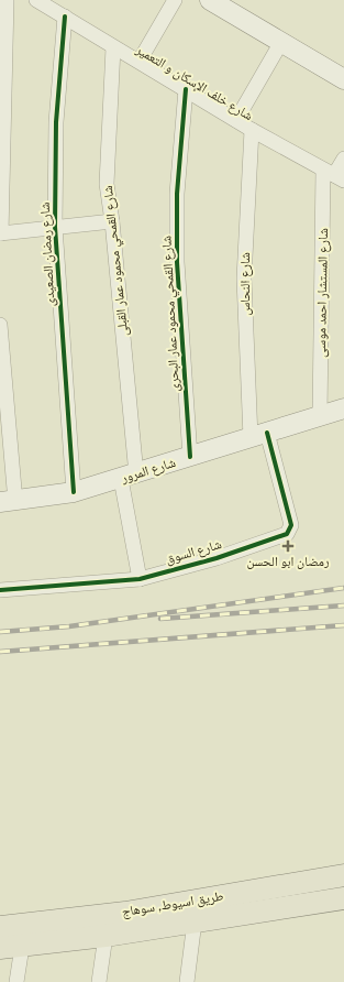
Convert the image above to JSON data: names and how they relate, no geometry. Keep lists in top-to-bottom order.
{
  "streets": {
    "main road": ["طريق اسيوط, سوهاج"],
    "street": [
      "شارع خلف الإسكان و التعمير",
      "شارع رمضان الصعيدى",
      "شارع القمحي محمود عمار القبلى",
      "شارع النحاس",
      "شارع المستشار احمد موسى",
      "شارع القمحي محمود عمار البحرى",
      "شارع المرور",
      "شارع السوق"
    ]
  },
  "crossings": [
    ["شارع خلف الإسكان و التعمير", "شارع رمضان الصعيدى"],
    ["شارع خلف الإسكان و التعمير", "شارع القمحي محمود عمار القبلى"],
    ["شارع خلف الإسكان و التعمير", "شارع النحاس"],
    ["شارع خلف الإسكان و التعمير", "شارع المستشار احمد موسى"],
    ["شارع خلف الإسكان و التعمير", "شارع القمحي محمود عمار البحرى"],
    ["شارع رمضان الصعيدى", "شارع المرور"],
    ["شارع القمحي محمود عمار القبلى", "شارع المرور"],
    ["شارع القمحي محمود عمار القبلى", "شارع السوق"],
    ["شارع النحاس", "شارع المرور"],
    ["شارع النحاس", "شارع السوق"],
    ["شارع المستشار احمد موسى", "شارع المرور"],
    ["شارع القمحي محمود عمار البحرى", "شارع المرور"],
    ["شارع المرور", "شارع السوق"]
  ],
  "places": {
    "health": ["رمضان ابو الحسن"]
  }
}
